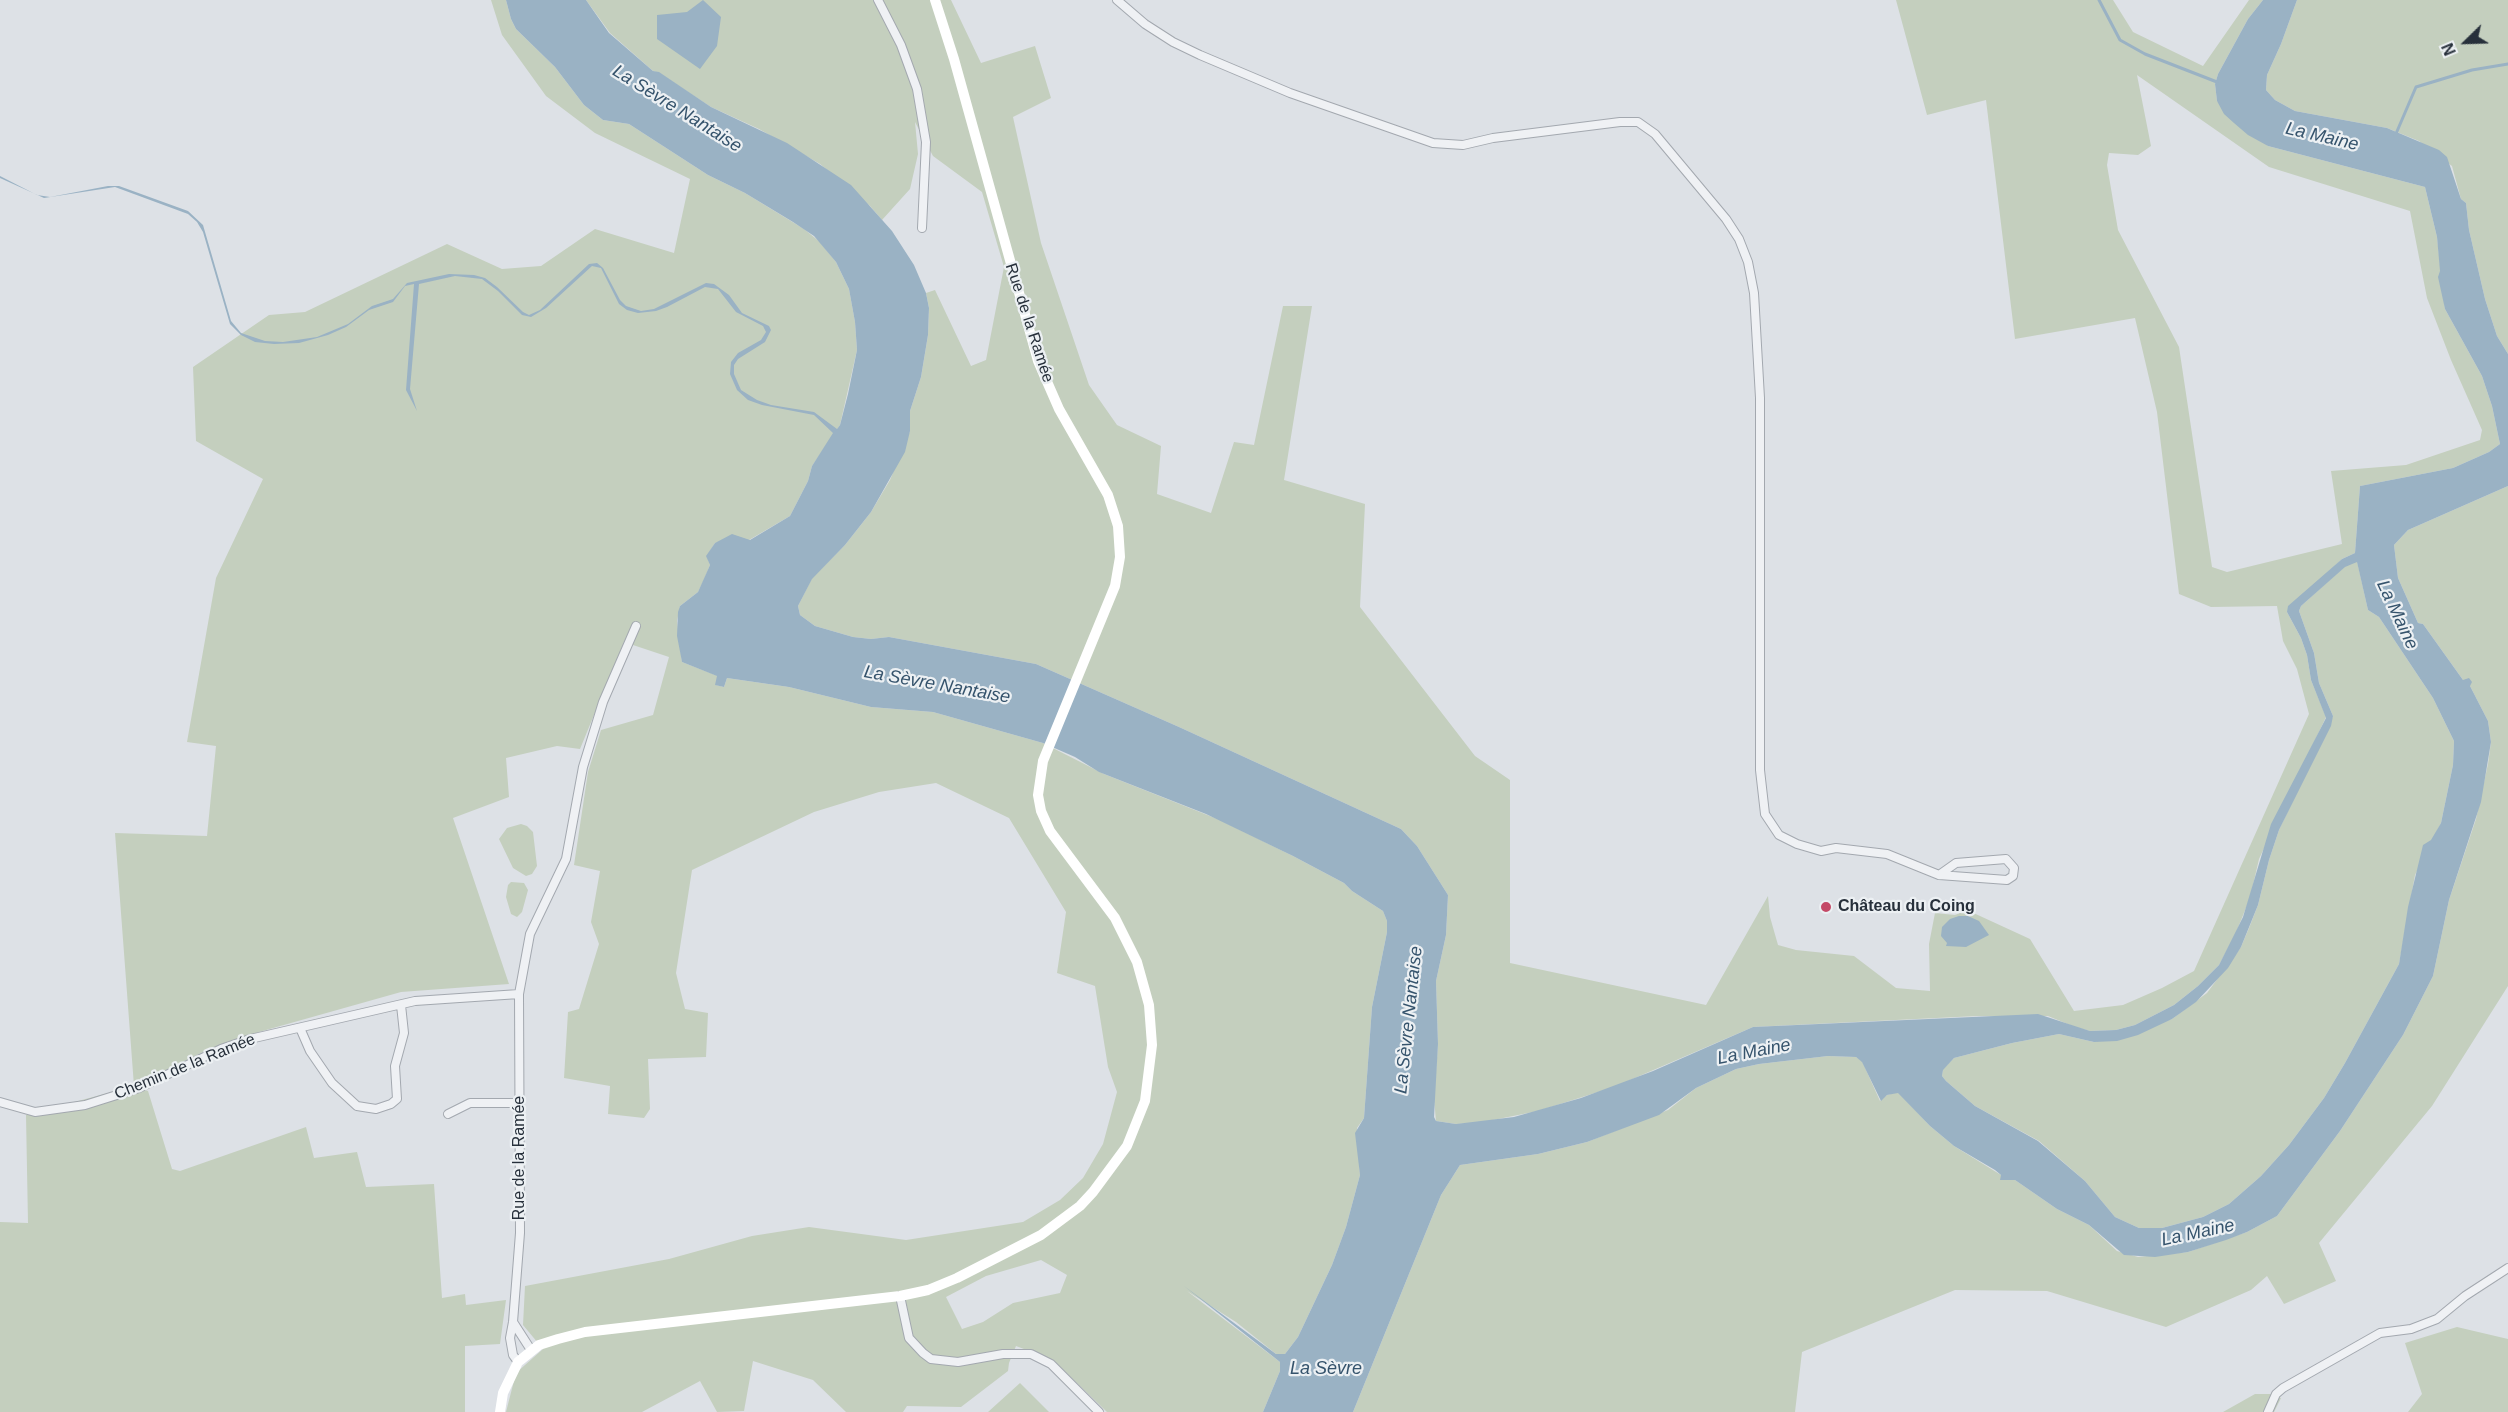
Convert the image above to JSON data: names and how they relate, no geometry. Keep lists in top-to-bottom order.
{
  "streets": {
    "main road": ["Rue de la Ramée"],
    "street": ["Chemin de la Ramée"]
  },
  "crossings": [
    ["Rue de la Ramée", "Chemin de la Ramée"]
  ],
  "water": ["La Sèvre Nantaise", "La Maine", "La Sèvre"],
  "places": ["Château du Coing"],
  "north": "bottom left"
}
